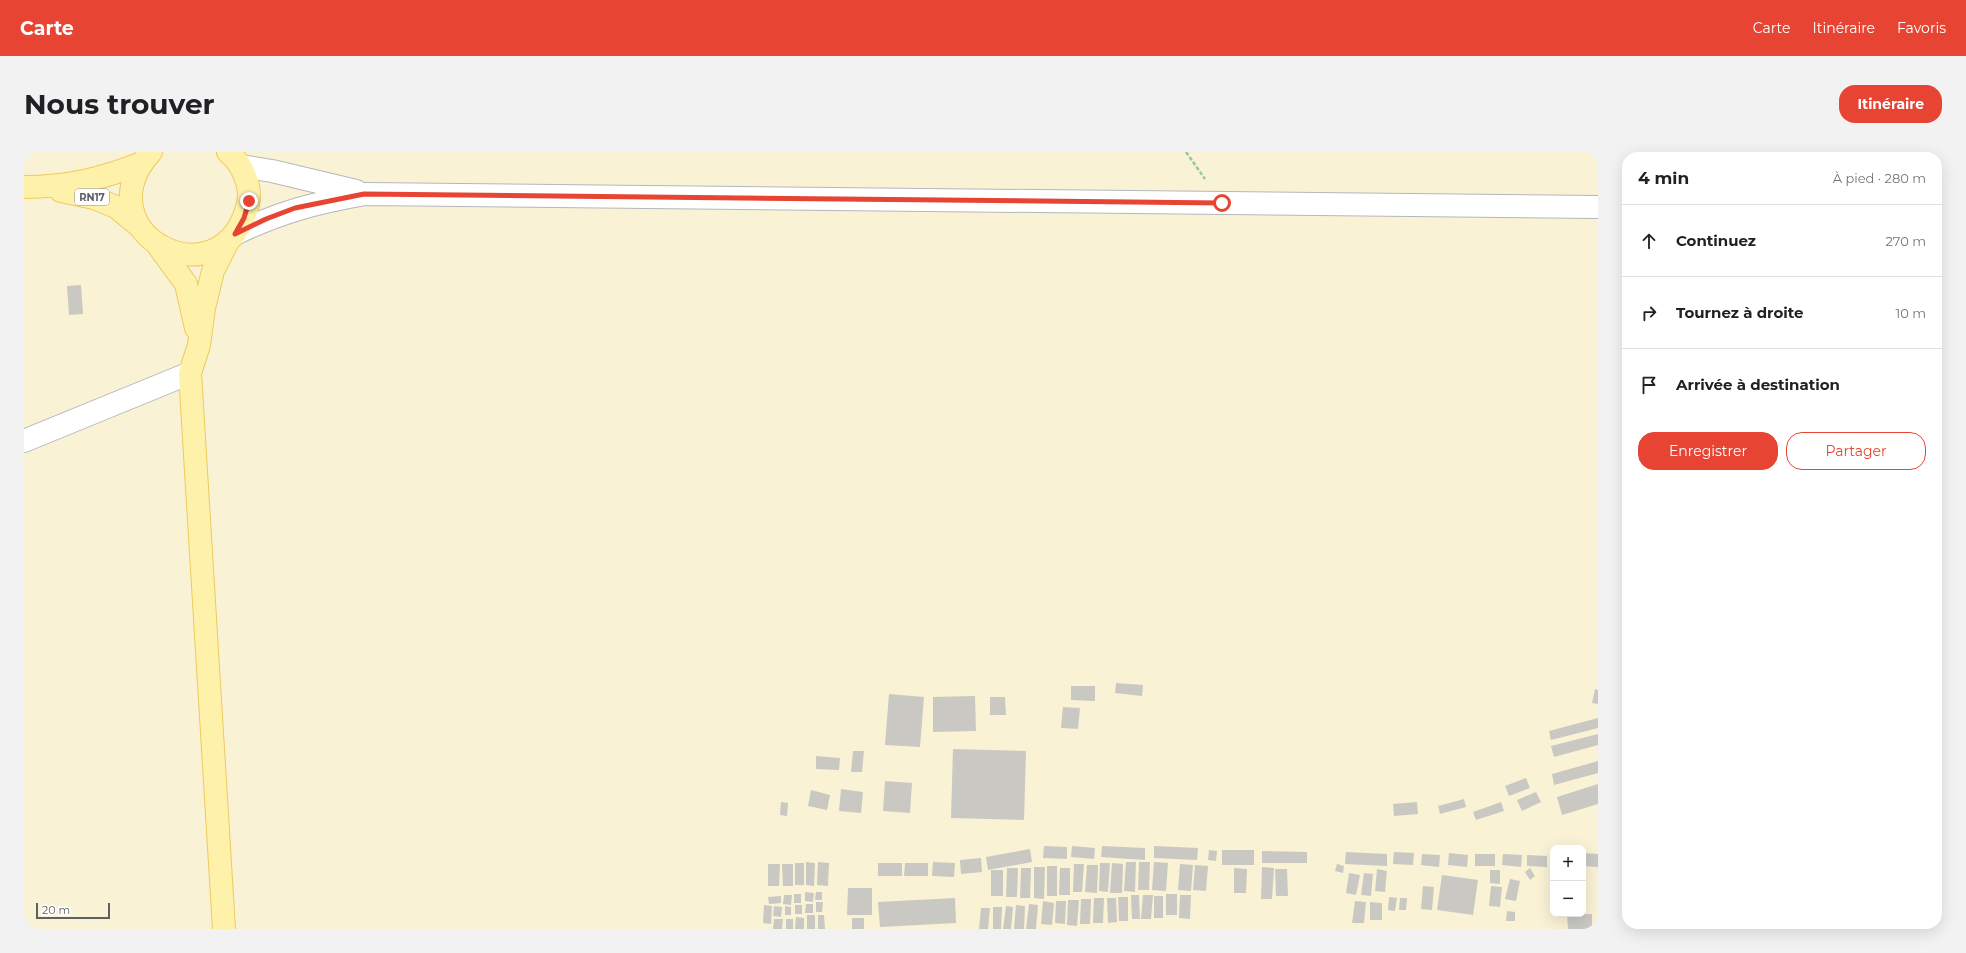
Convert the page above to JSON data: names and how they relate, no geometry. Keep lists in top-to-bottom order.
{
  "streets": {
    "main road": ["RN17"]
  },
  "scale_bar": "20 m",
  "page": {
    "header": "Carte",
    "nav": ["Carte", "Itinéraire", "Favoris"],
    "buttons": [
      "Itinéraire",
      ["Enregistrer", "Partager"]
    ],
    "title": "Nous trouver",
    "heading": ["4 min", "À pied · 280 m"],
    "list": [
      ["Continuez", "270 m"],
      ["Tournez à droite", "10 m"],
      "Arrivée à destination"
    ],
    "map_buttons": ["+", "−"],
    "scale": "20 m"
  }
}
